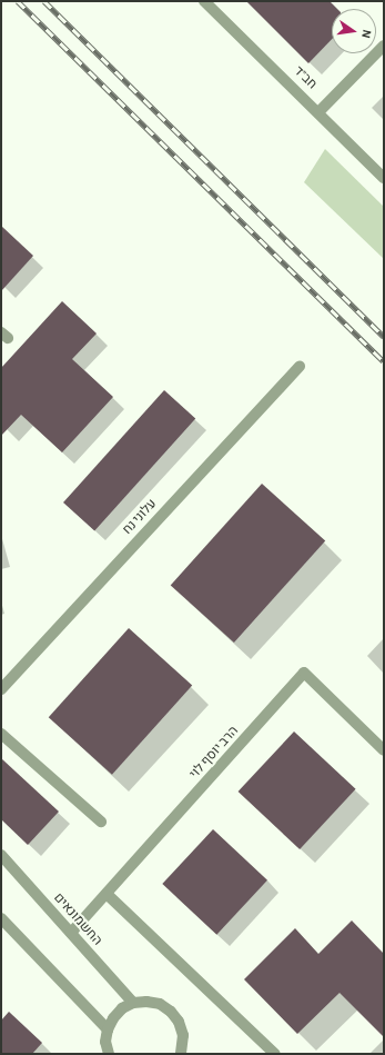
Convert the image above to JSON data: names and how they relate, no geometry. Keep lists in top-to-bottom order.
{
  "streets": {
    "street": [
      "חב\"ד",
      "עלוני נח",
      "הרב יוסף לוי",
      "החשמונאים"
    ]
  },
  "crossings": [
    ["הרב יוסף לוי", "החשמונאים"]
  ],
  "north": "right"
}
